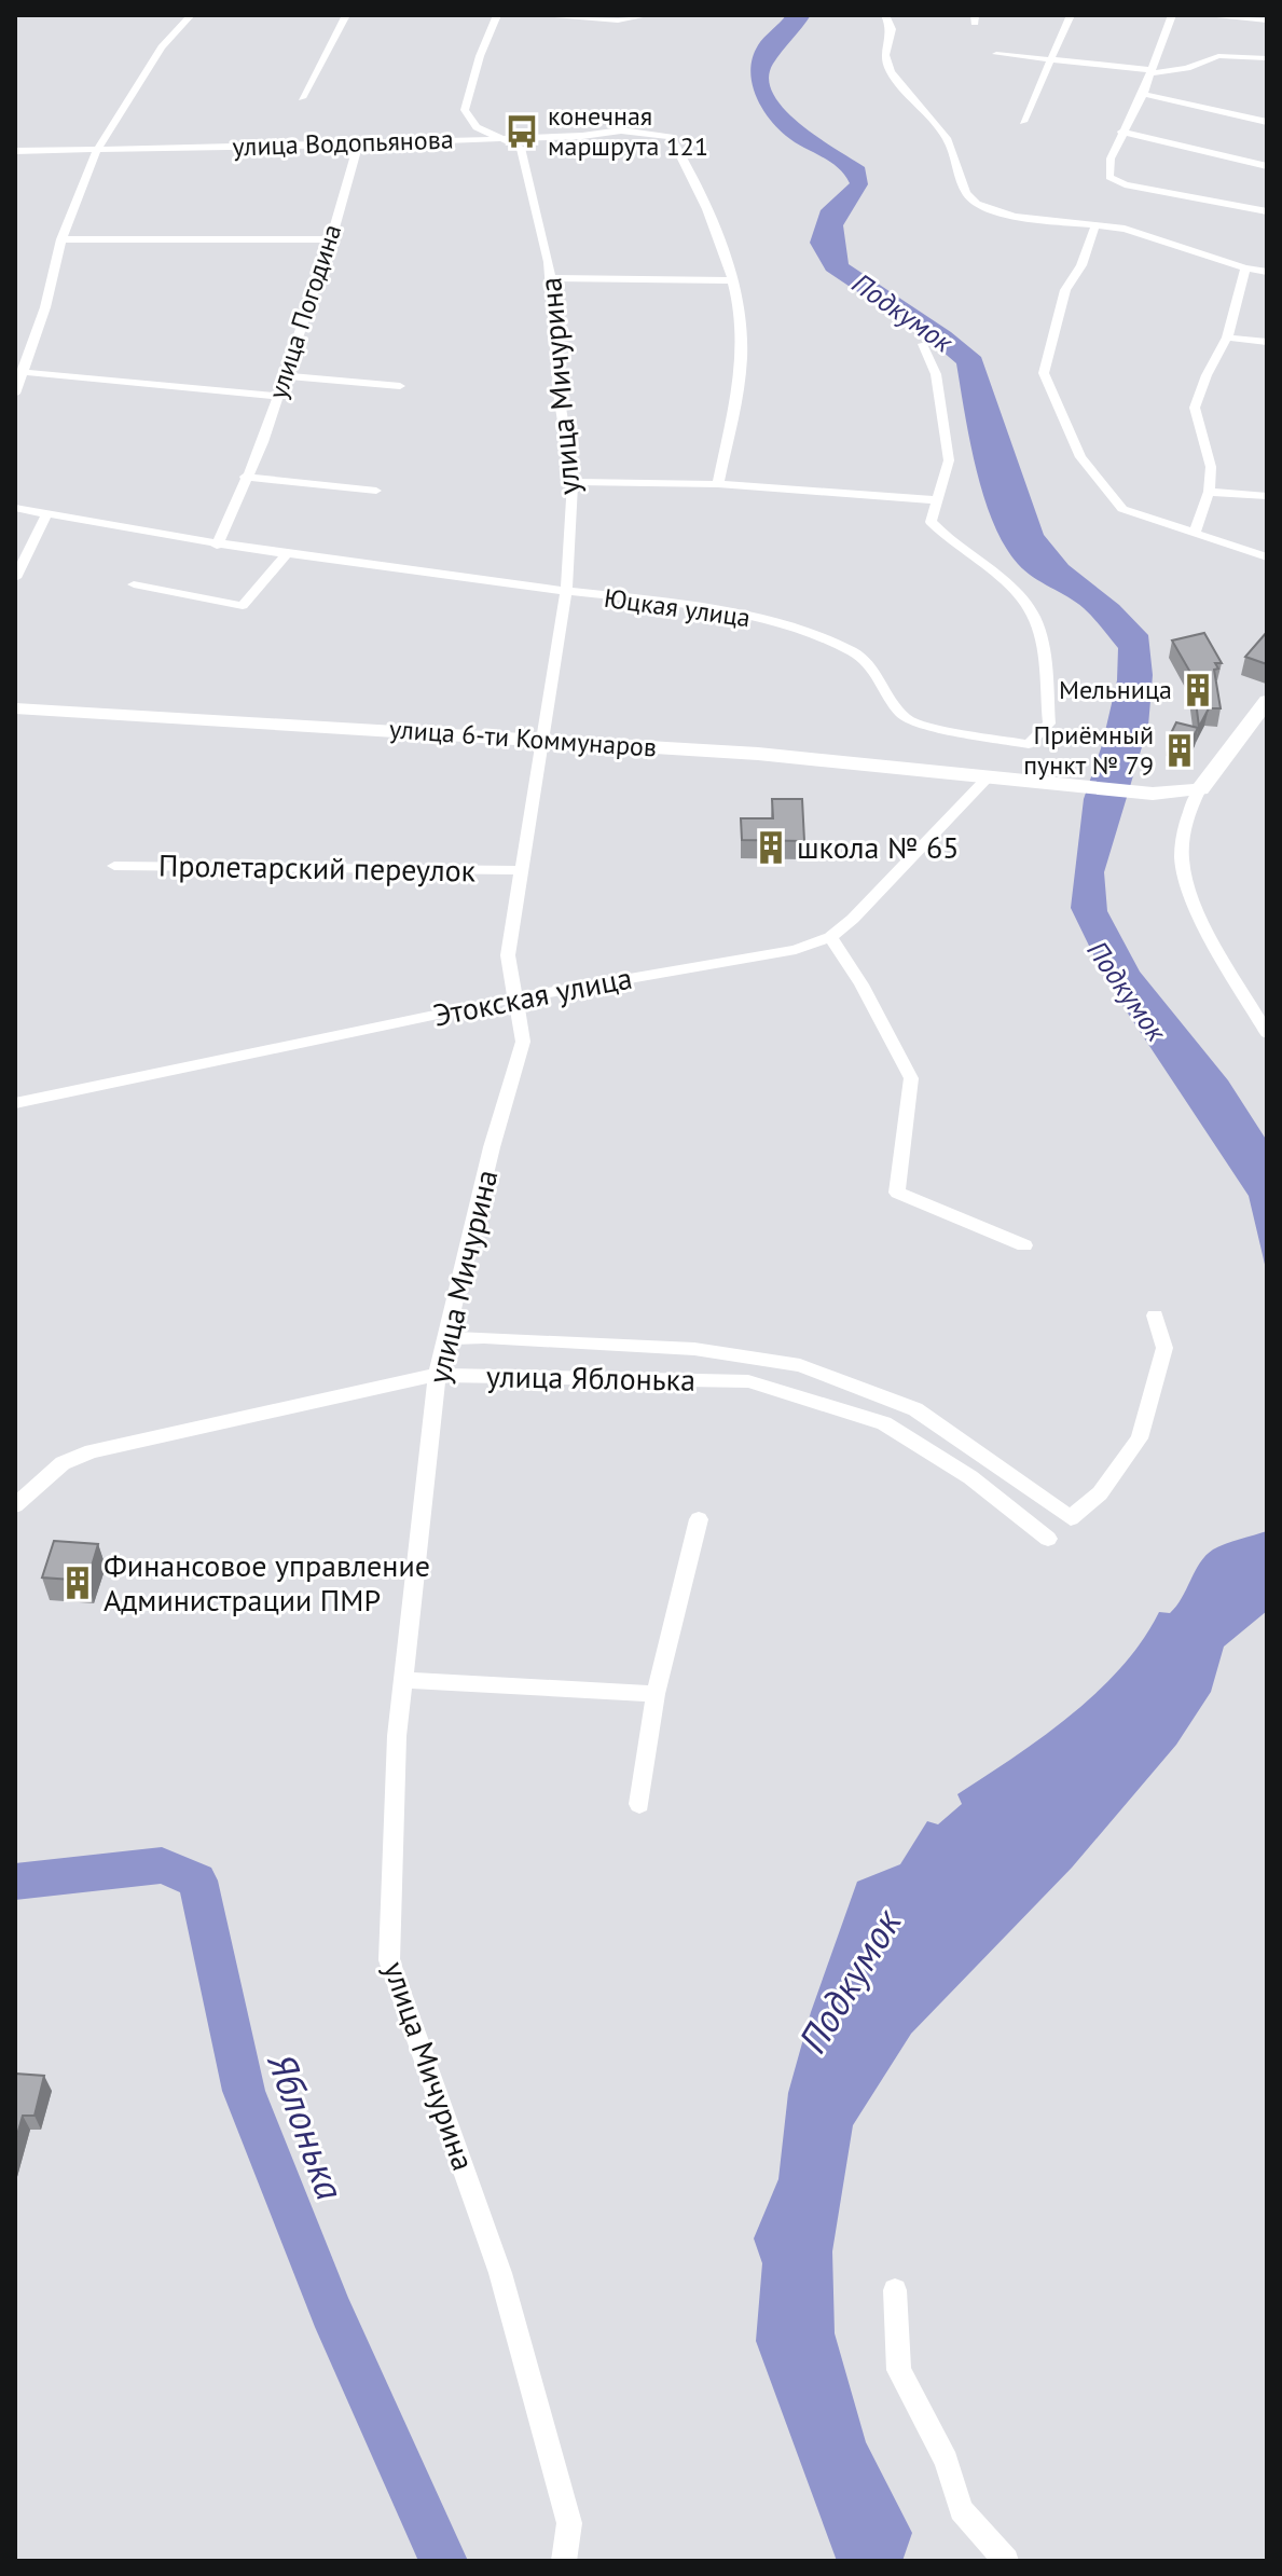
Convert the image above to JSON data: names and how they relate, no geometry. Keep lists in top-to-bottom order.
{
  "streets": {
    "main road": ["улица 6-ти Коммунаров"],
    "street": [
      "улица Водопьянова",
      "улица Погодина",
      "улица Мичурина",
      "Юцкая улица",
      "Пролетарский переулок",
      "Этокская улица",
      "улица Яблонька"
    ]
  },
  "crossings": [
    ["улица Водопьянова", "улица Погодина"],
    ["улица Водопьянова", "улица Мичурина"],
    ["улица Погодина", "Юцкая улица"],
    ["улица Мичурина", "Юцкая улица"],
    ["улица Мичурина", "улица 6-ти Коммунаров"],
    ["улица Мичурина", "Пролетарский переулок"],
    ["улица Мичурина", "Этокская улица"],
    ["улица Мичурина", "улица Яблонька"],
    ["улица 6-ти Коммунаров", "Этокская улица"]
  ],
  "water": ["Подкумок", "Яблонька"],
  "places": {
    "bus stop": ["конечная маршрута 121"],
    "building": [
      "Мельница",
      "Приёмный пункт № 79",
      "школа № 65",
      "Финансовое управление Администрации ПМР"
    ]
  }
}
